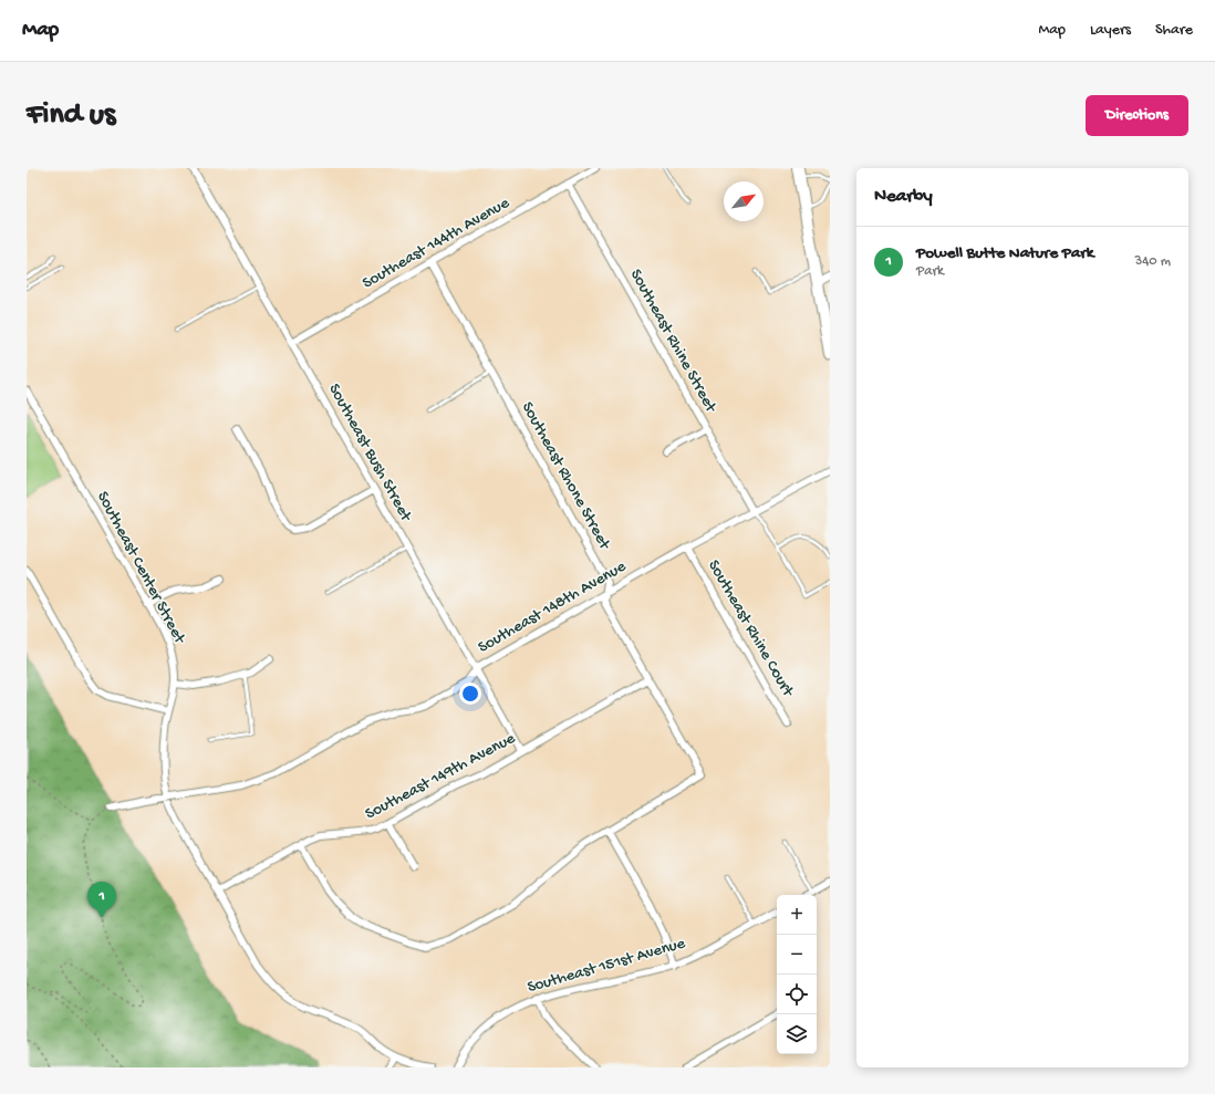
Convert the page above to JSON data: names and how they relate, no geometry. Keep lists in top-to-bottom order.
{
  "streets": {
    "street": [
      "Southeast 144th Avenue",
      "Southeast Rhine Street",
      "Southeast Bush Street",
      "Southeast Rhone Street",
      "Southeast Center Street",
      "Southeast 148th Avenue",
      "Southeast Rhine Court",
      "Southeast 149th Avenue",
      "Southeast 151st Avenue"
    ]
  },
  "crossings": [
    ["Southeast 144th Avenue", "Southeast Rhine Street"],
    ["Southeast 144th Avenue", "Southeast Bush Street"],
    ["Southeast 144th Avenue", "Southeast Rhone Street"],
    ["Southeast Rhine Street", "Southeast 148th Avenue"],
    ["Southeast Bush Street", "Southeast 148th Avenue"],
    ["Southeast Bush Street", "Southeast 149th Avenue"],
    ["Southeast Rhone Street", "Southeast 148th Avenue"],
    ["Southeast Rhone Street", "Southeast 149th Avenue"],
    ["Southeast Center Street", "Southeast 148th Avenue"],
    ["Southeast Center Street", "Southeast 149th Avenue"],
    ["Southeast 148th Avenue", "Southeast Rhine Court"]
  ],
  "north": "top right",
  "page": {
    "header": "Map",
    "nav": ["Map", "Layers", "Share"],
    "buttons": "Directions",
    "title": "Find us",
    "heading": "Nearby",
    "list": [
      {
        "mark": "1",
        "name": "Powell Butte Nature Park",
        "note": "Park",
        "value": "340 m"
      }
    ],
    "pins": "1",
    "map_buttons": ["+", "−"]
  }
}
